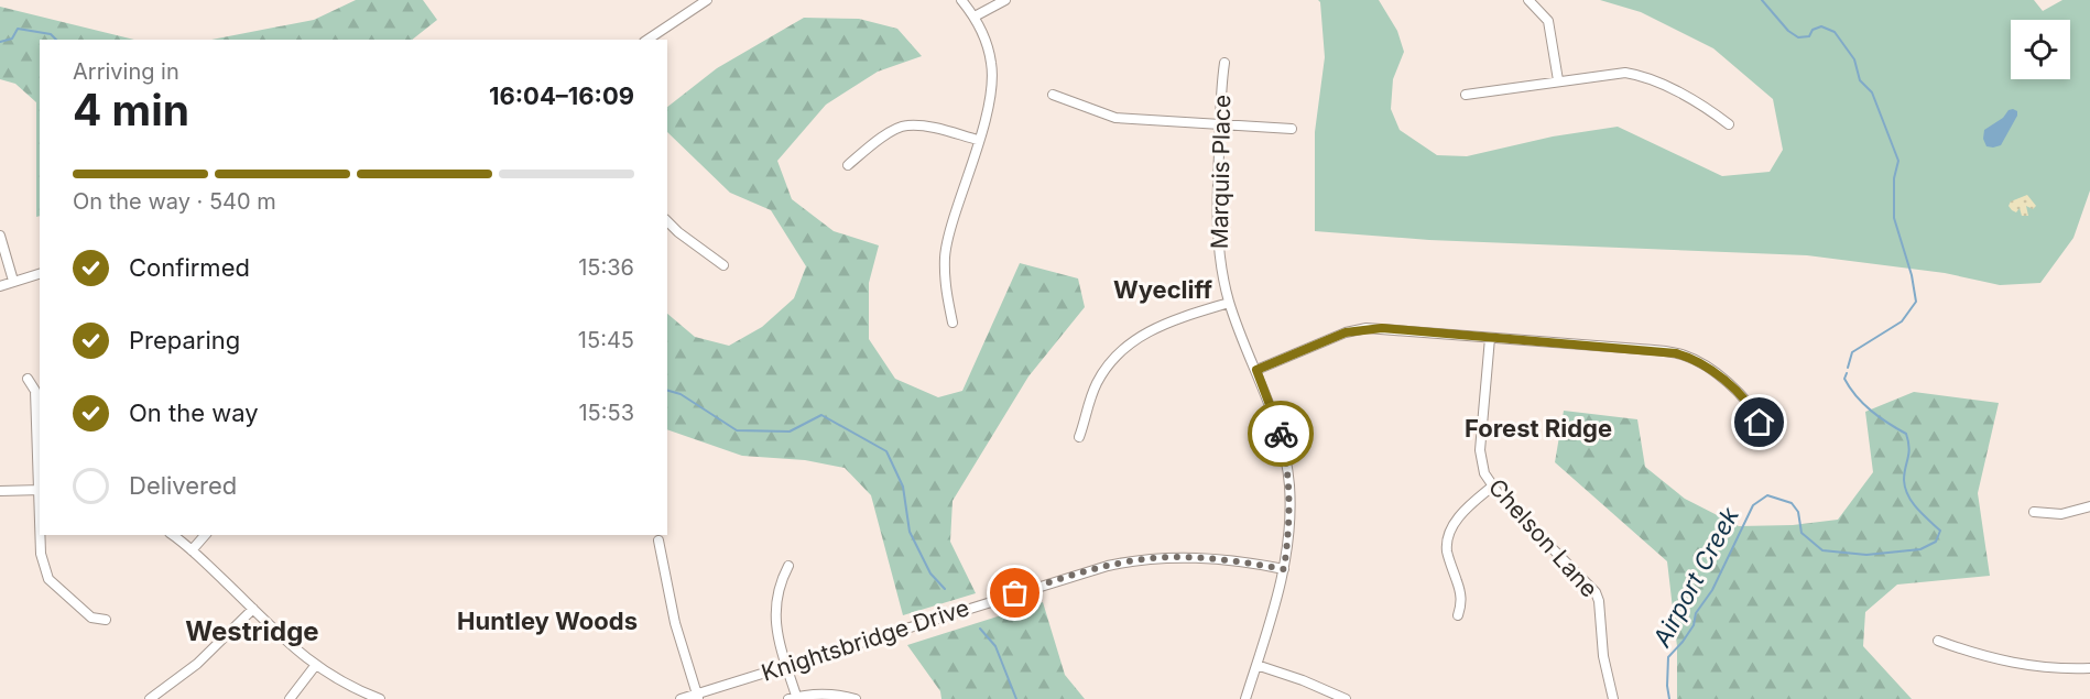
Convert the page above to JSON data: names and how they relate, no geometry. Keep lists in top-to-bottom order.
{
  "streets": {
    "street": ["Marquis Place", "Chelson Lane", "Knightsbridge Drive"]
  },
  "crossings": [
    ["Marquis Place", "Knightsbridge Drive"]
  ],
  "districts": [
    "Wyecliff",
    "Forest Ridge",
    "Huntley Woods",
    "Westridge"
  ],
  "water": ["Airport Creek"],
  "page": {
    "heading": ["4 min", "Arriving in", "16:04–16:09"],
    "bar": "On the way · 540 m",
    "list": [
      ["Confirmed", "15:36"],
      ["Preparing", "15:45"],
      ["On the way", "15:53"],
      "Delivered"
    ]
  }
}
